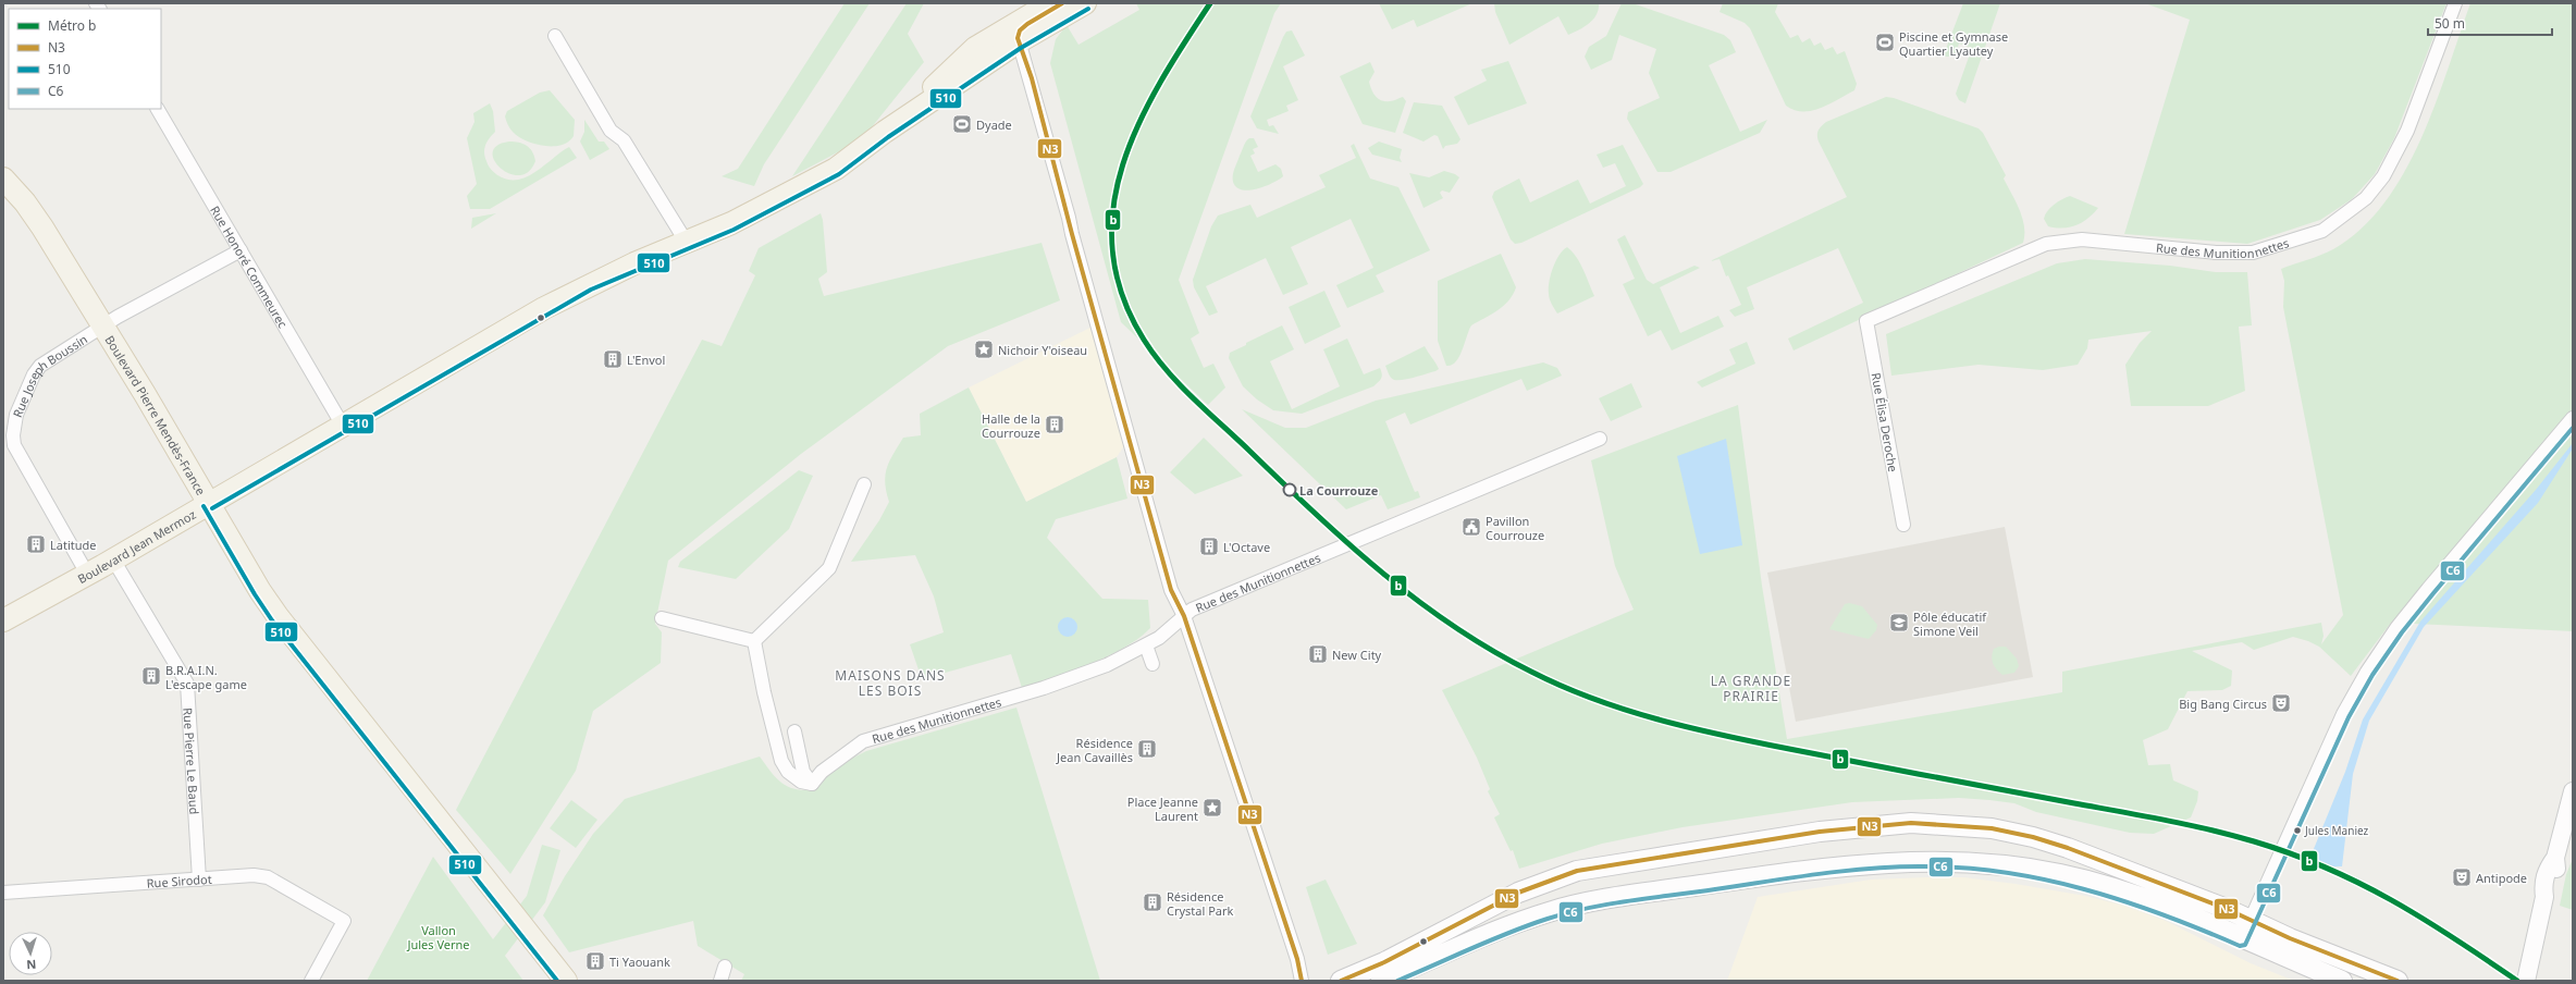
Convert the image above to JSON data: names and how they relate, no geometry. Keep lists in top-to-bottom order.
{
  "streets": {
    "main road": ["Boulevard Pierre Mendès-France", "Boulevard Jean Mermoz"],
    "street": [
      "Rue des Munitionnettes",
      "Rue Honoré Commeurec",
      "Rue Joseph Boussin",
      "Rue Élisa Deroche",
      "Rue Pierre Le Baud",
      "Rue Sirodot"
    ]
  },
  "crossings": [
    ["Rue des Munitionnettes", "Rue Élisa Deroche"],
    ["Rue Honoré Commeurec", "Rue Joseph Boussin"],
    ["Rue Honoré Commeurec", "Boulevard Jean Mermoz"],
    ["Rue Joseph Boussin", "Boulevard Pierre Mendès-France"],
    ["Rue Joseph Boussin", "Boulevard Jean Mermoz"],
    ["Boulevard Pierre Mendès-France", "Boulevard Jean Mermoz"],
    ["Boulevard Jean Mermoz", "Rue Pierre Le Baud"],
    ["Rue Pierre Le Baud", "Rue Sirodot"]
  ],
  "districts": ["MAISONS DANS LES BOIS", "LA GRANDE PRAIRIE"],
  "parks": ["Vallon Jules Verne"],
  "places": {
    "sports": ["Piscine et Gymnase Quartier Lyautey", "Dyade"],
    "place": ["Nichoir Y'oiseau", "Place Jeanne Laurent"],
    "building": [
      "L'Envol",
      "Halle de la Courrouze",
      "Latitude",
      "L'Octave",
      "New City",
      "B.R.A.I.N. L'escape game",
      "Résidence Jean Cavaillès",
      "Résidence Crystal Park",
      "Ti Yaouank"
    ],
    "other": ["La Courrouze", "Jules Maniez"],
    "public building": ["Pavillon Courrouze"],
    "school or university": ["Pôle éducatif Simone Veil"],
    "theatre": ["Big Bang Circus", "Antipode"]
  },
  "lines": [
    "metro line b",
    "transit line N3",
    "transit line 510",
    "transit line C6"
  ],
  "legend": [
    "Métro b",
    "N3",
    "510",
    "C6"
  ],
  "scale_bar": "50 m",
  "north": "bottom"
}
